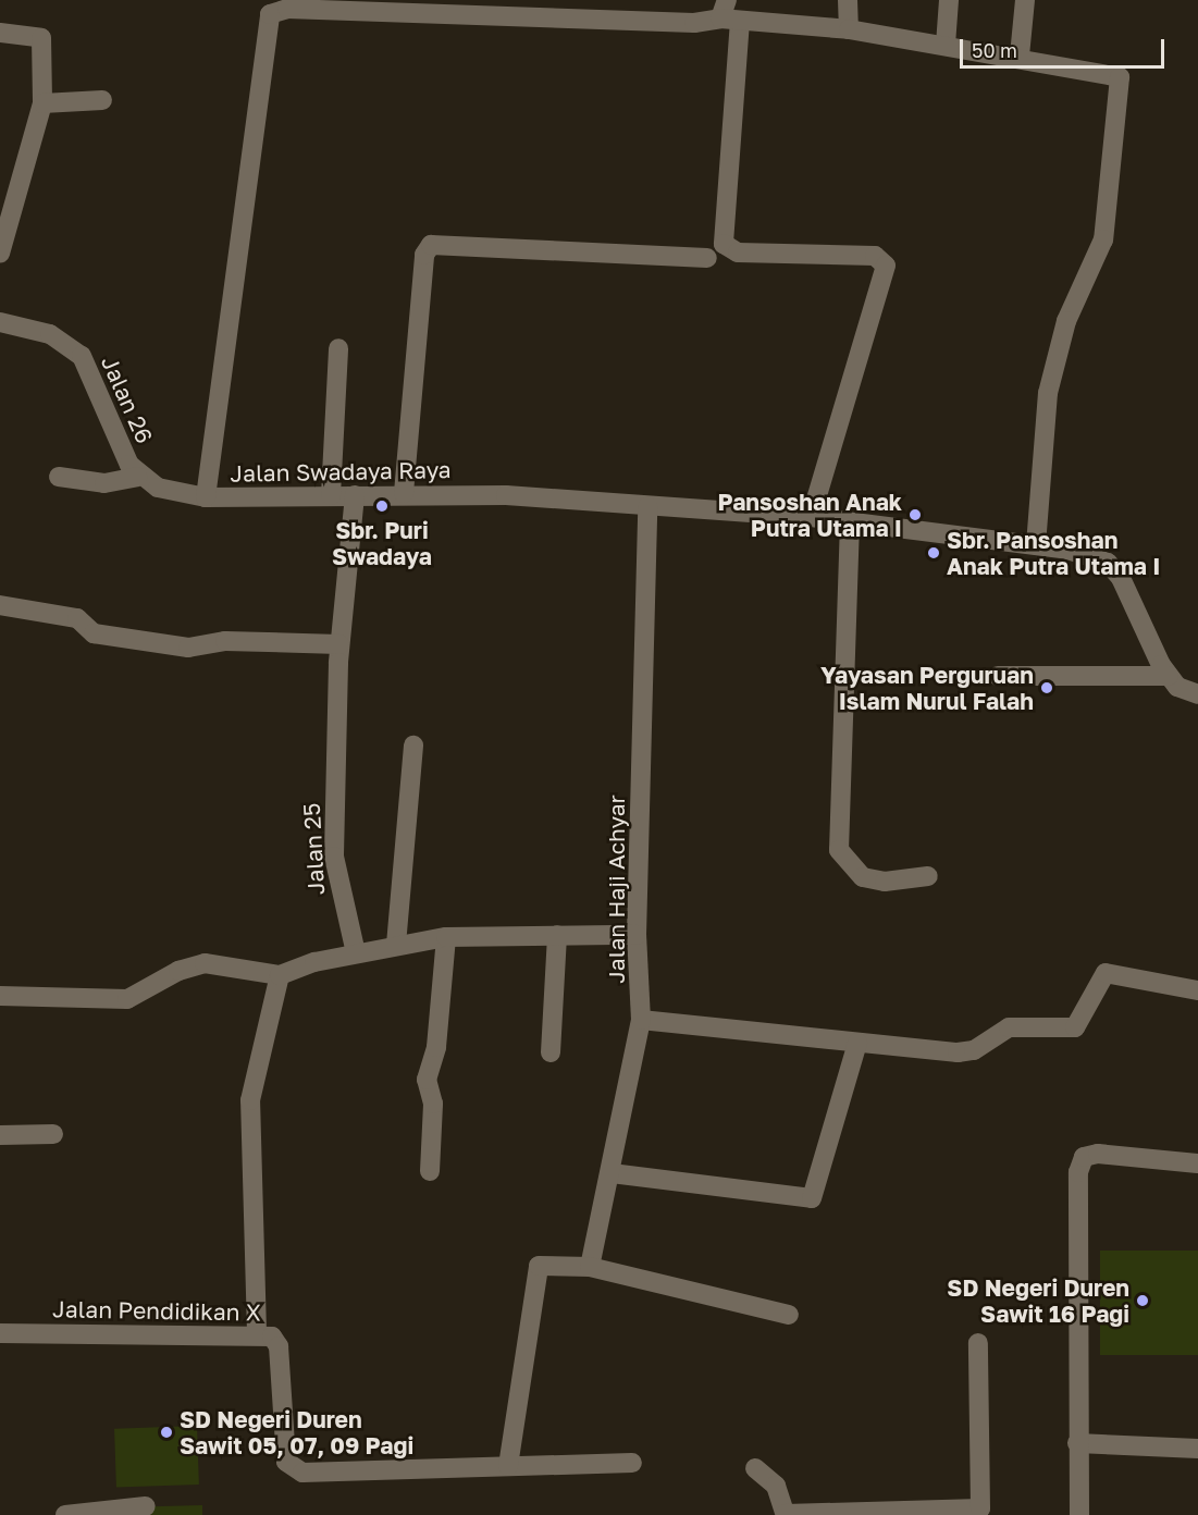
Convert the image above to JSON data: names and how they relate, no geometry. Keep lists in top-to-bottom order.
{
  "streets": {
    "street": [
      "Jalan 26",
      "Jalan Swadaya Raya",
      "Jalan 25",
      "Jalan Haji Achyar",
      "Jalan Pendidikan X"
    ]
  },
  "crossings": [
    ["Jalan 26", "Jalan Swadaya Raya"],
    ["Jalan Swadaya Raya", "Jalan 25"],
    ["Jalan Swadaya Raya", "Jalan Haji Achyar"]
  ],
  "places": [
    "Sbr. Puri Swadaya",
    "Pansoshan Anak Putra Utama I",
    "Sbr. Pansoshan Anak Putra Utama I",
    "Yayasan Perguruan Islam Nurul Falah",
    "SD Negeri Duren Sawit 16 Pagi",
    "SD Negeri Duren Sawit 05, 07, 09 Pagi"
  ],
  "scale_bar": "50 m"
}
